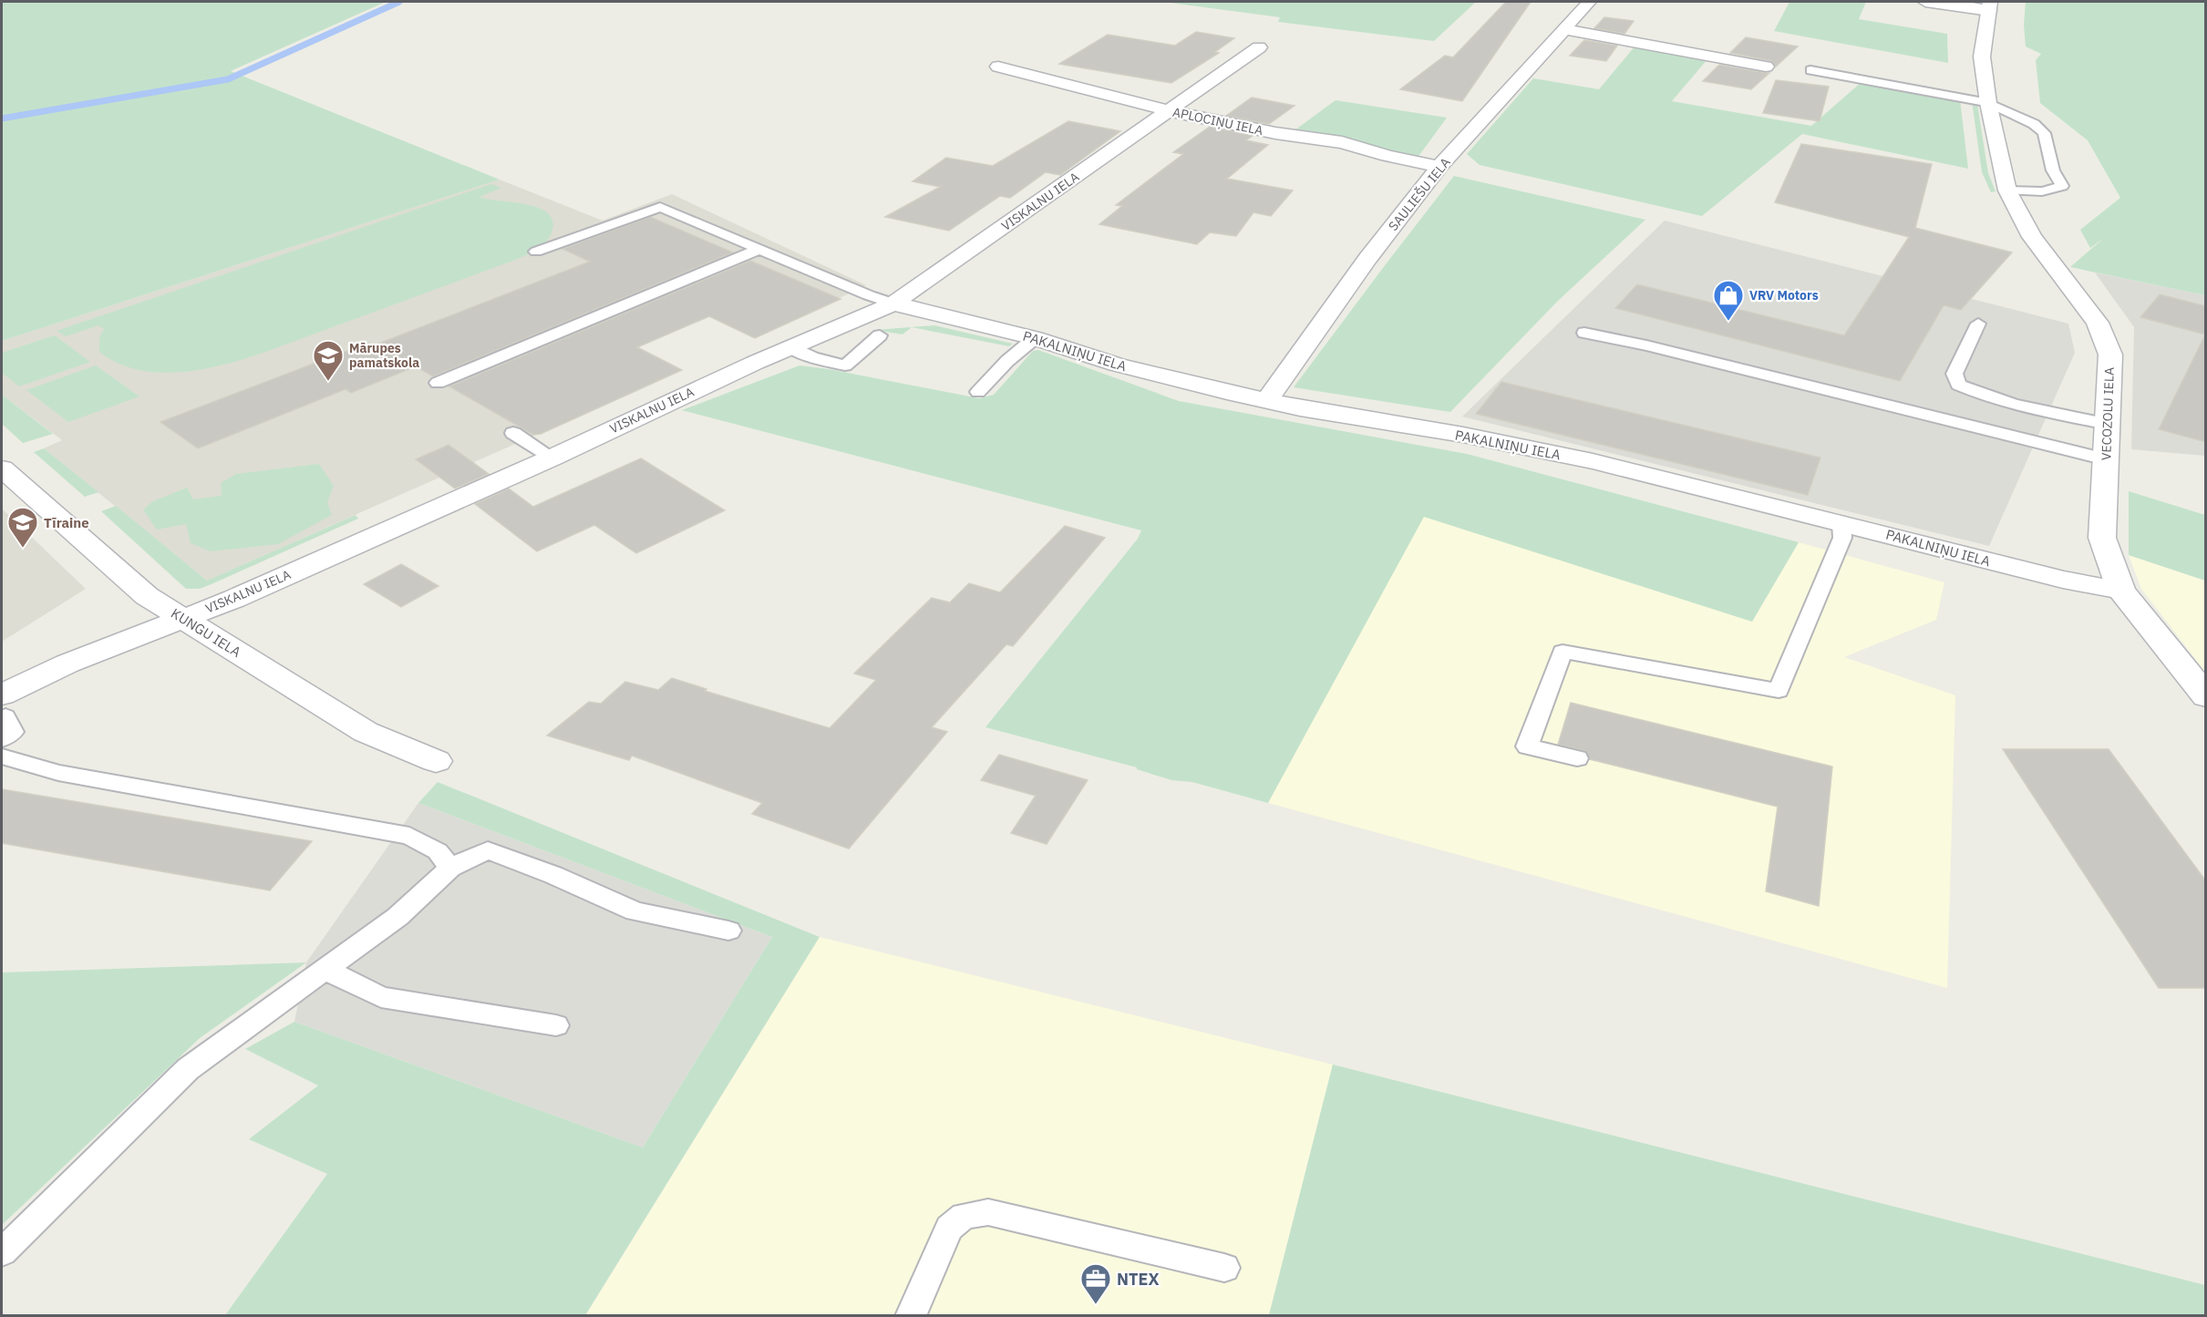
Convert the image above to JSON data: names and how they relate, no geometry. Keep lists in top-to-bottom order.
{
  "streets": {
    "street": [
      "APLOCIŅU IELA",
      "SAULIEŠU IELA",
      "VISKALNU IELA",
      "PAKALNIŅU IELA",
      "VECOZOLU IELA",
      "KUNGU IELA"
    ]
  },
  "crossings": [
    ["APLOCIŅU IELA", "SAULIEŠU IELA"],
    ["APLOCIŅU IELA", "VISKALNU IELA"],
    ["SAULIEŠU IELA", "PAKALNIŅU IELA"],
    ["VISKALNU IELA", "PAKALNIŅU IELA"],
    ["VISKALNU IELA", "KUNGU IELA"],
    ["PAKALNIŅU IELA", "VECOZOLU IELA"]
  ],
  "places": {
    "shop": ["VRV Motors"],
    "school or university": ["Mārupes pamatskola", "Tīraine"],
    "office": ["NTEX"]
  }
}
